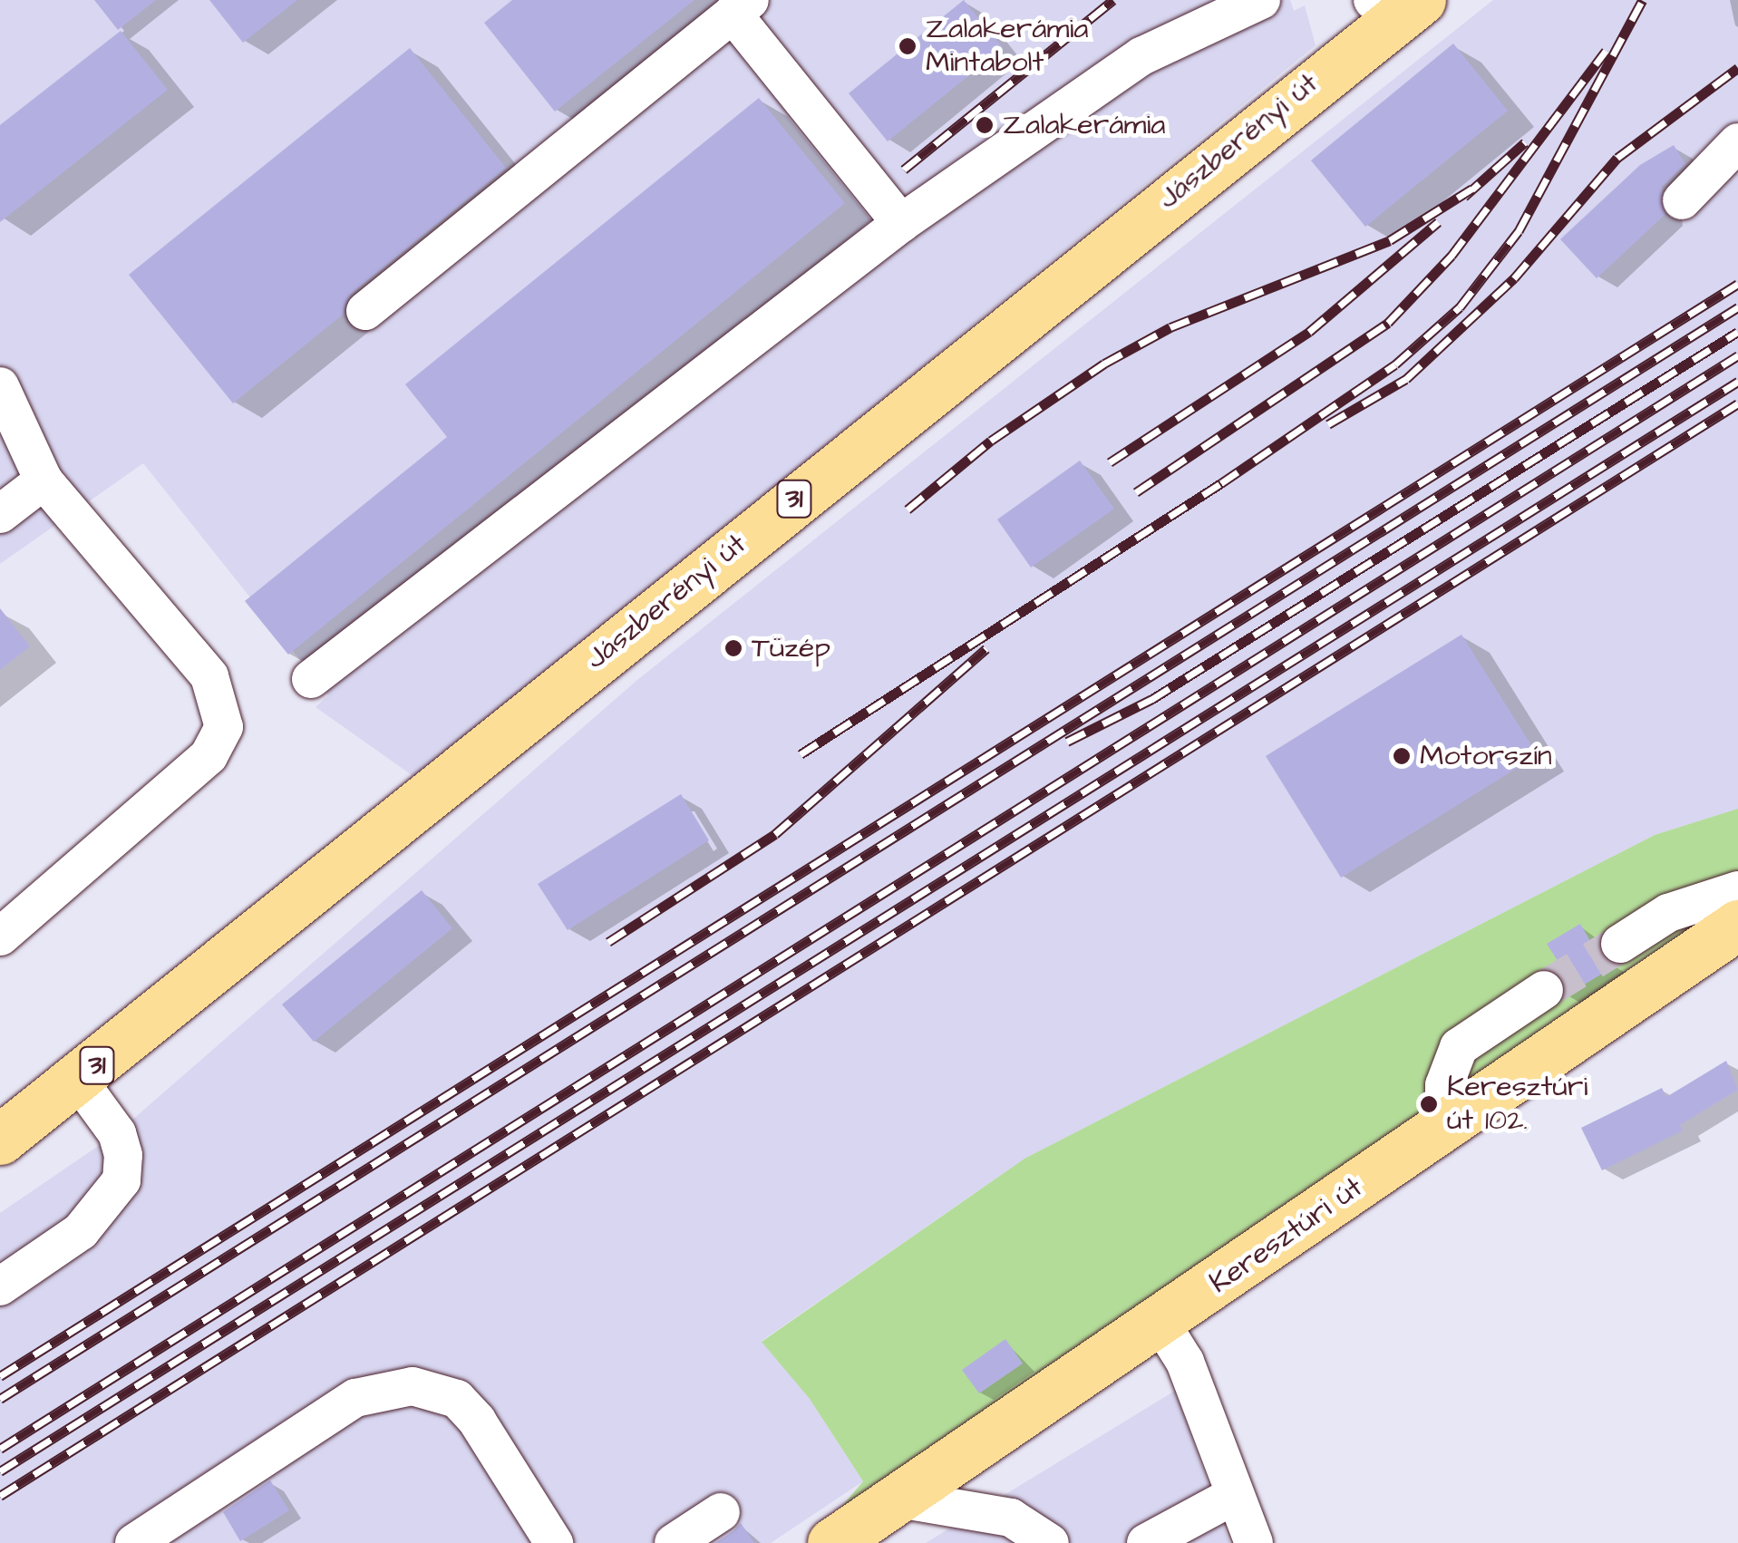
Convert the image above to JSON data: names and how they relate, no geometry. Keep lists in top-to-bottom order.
{
  "streets": {
    "main road": ["Jászberényi út", "31", "Keresztúri út"]
  },
  "places": [
    "Zalakerámia Mintabolt",
    "Zalakerámia",
    "Tüzép",
    "Motorszín",
    "Keresztúri út 102."
  ]
}
